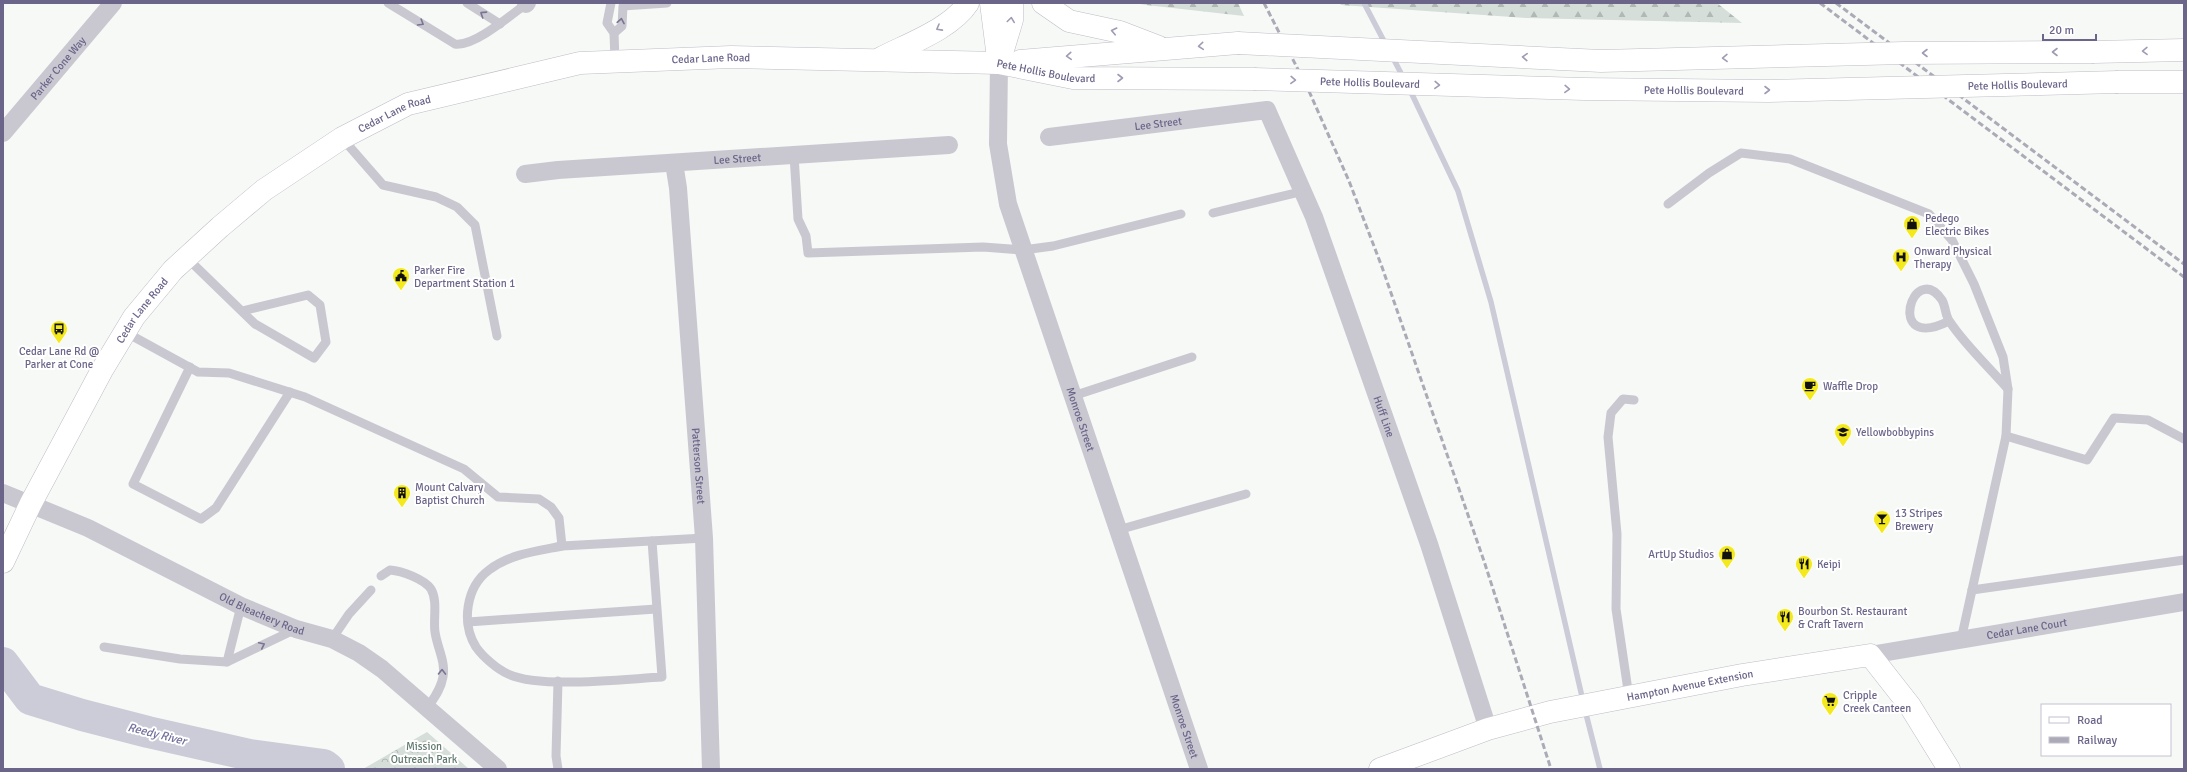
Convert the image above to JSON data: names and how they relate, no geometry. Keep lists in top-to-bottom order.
{
  "streets": {
    "main road": ["Cedar Lane Road", "Pete Hollis Boulevard", "Hampton Avenue Extension"],
    "street": [
      "Parker Cone Way",
      "Lee Street",
      "Huff Line",
      "Monroe Street",
      "Patterson Street",
      "Old Bleachery Road",
      "Cedar Lane Court"
    ]
  },
  "crossings": [
    ["Cedar Lane Road", "Pete Hollis Boulevard"],
    ["Cedar Lane Road", "Monroe Street"],
    ["Cedar Lane Road", "Old Bleachery Road"],
    ["Pete Hollis Boulevard", "Monroe Street"],
    ["Lee Street", "Huff Line"],
    ["Lee Street", "Patterson Street"],
    ["Huff Line", "Hampton Avenue Extension"],
    ["Cedar Lane Court", "Hampton Avenue Extension"]
  ],
  "water": ["Reedy River"],
  "parks": ["Mission Outreach Park"],
  "places": {
    "shop": ["Pedego Electric Bikes", "ArtUp Studios"],
    "hospital": ["Onward Physical Therapy"],
    "public building": ["Parker Fire Department Station 1"],
    "bus stop": ["Cedar Lane Rd @ Parker at Cone"],
    "cafe": ["Waffle Drop"],
    "school or university": ["Yellowbobbypins"],
    "building": ["Mount Calvary Baptist Church"],
    "bar": ["13 Stripes Brewery"],
    "restaurant": ["Keipi", "Bourbon St. Restaurant & Craft Tavern"],
    "supermarket": ["Cripple Creek Canteen"]
  },
  "legend": ["Road", "Railway"],
  "scale_bar": "20 m"
}
